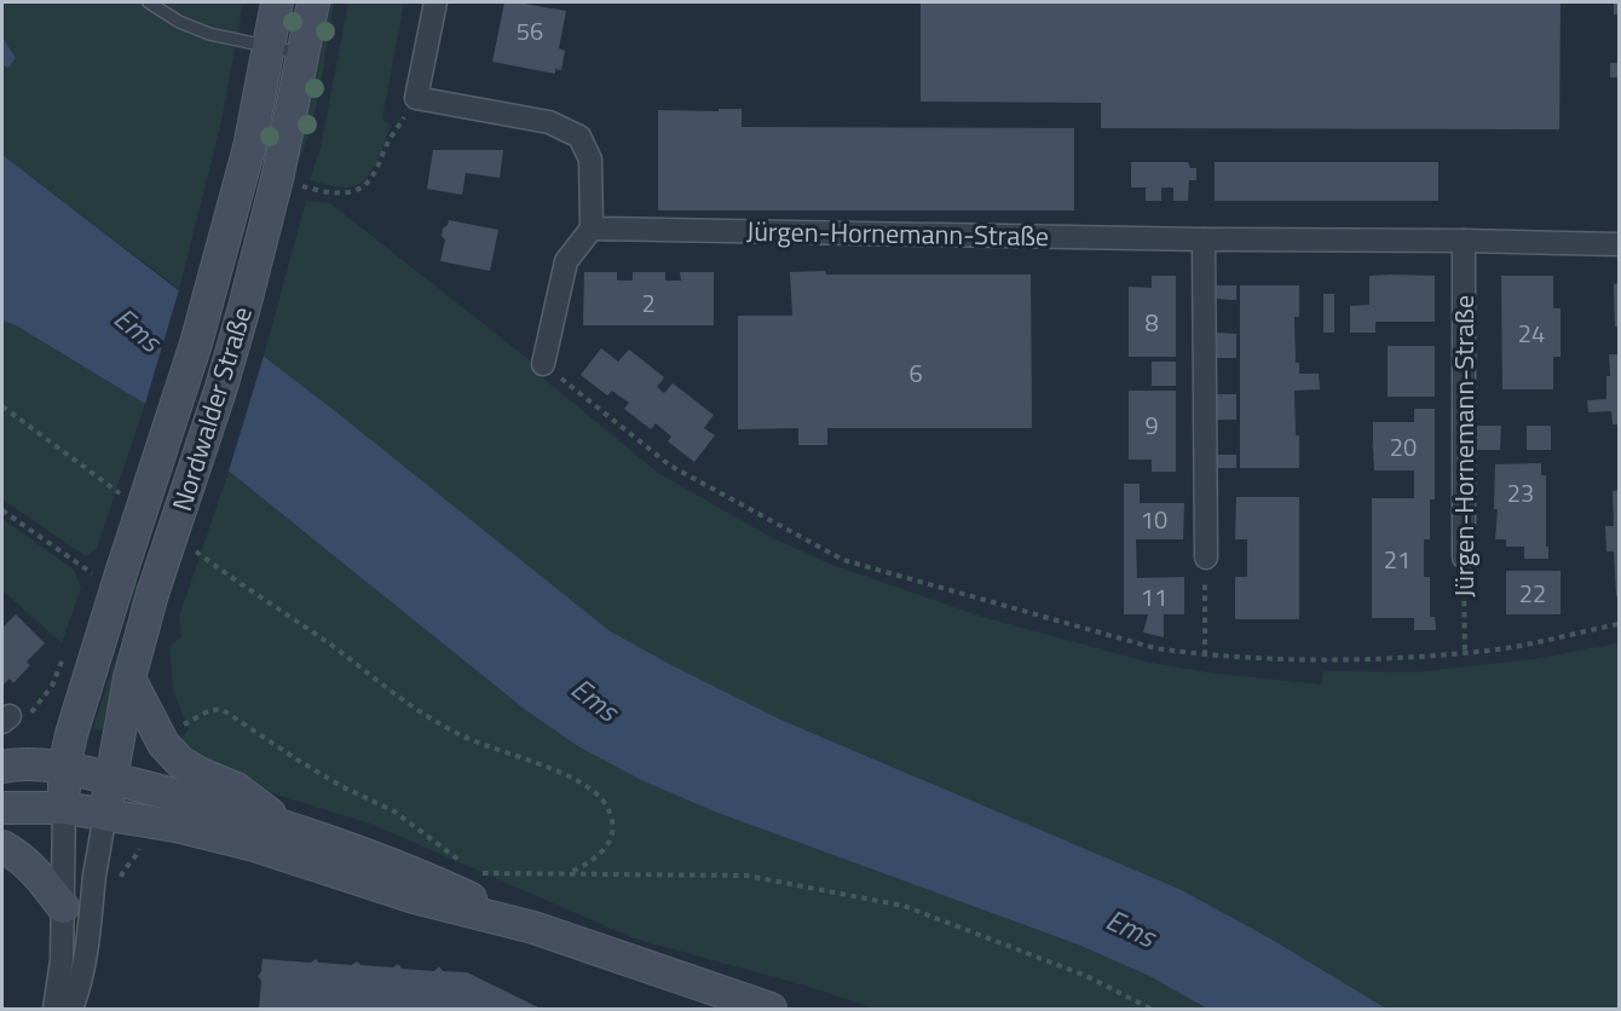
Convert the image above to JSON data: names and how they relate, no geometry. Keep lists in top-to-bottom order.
{
  "streets": {
    "main road": ["Nordwalder Straße"],
    "street": ["Jürgen-Hornemann-Straße"]
  },
  "water": ["Ems"],
  "house_numbers": [
    "56",
    "2",
    "8",
    "24",
    "6",
    "9",
    "20",
    "23",
    "10",
    "21",
    "22",
    "11"
  ]
}
